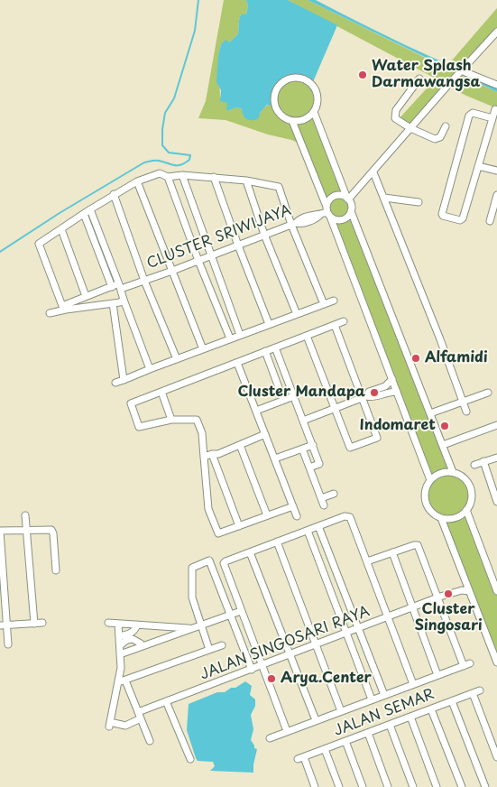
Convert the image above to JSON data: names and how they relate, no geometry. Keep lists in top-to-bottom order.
{
  "streets": {
    "street": ["CLUSTER SRIWIJAYA", "JALAN SINGOSARI RAYA", "JALAN SEMAR"]
  },
  "places": [
    "Water Splash Darmawangsa",
    "Alfamidi",
    "Cluster Mandapa",
    "Indomaret",
    "Cluster Singosari",
    "Arya.Center"
  ]
}
